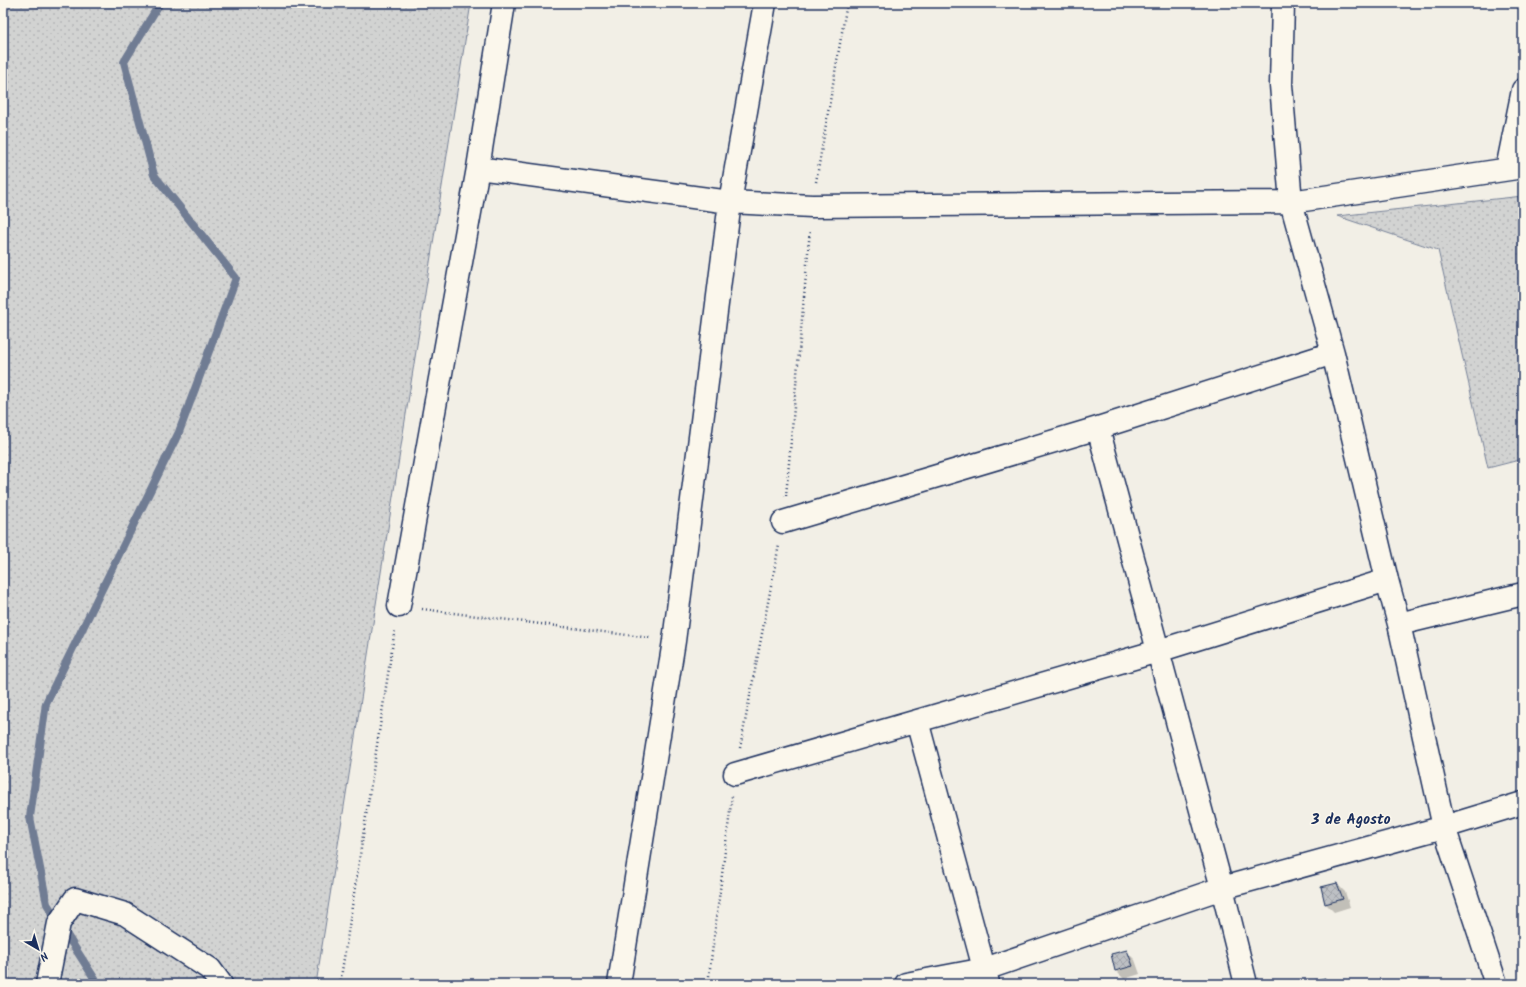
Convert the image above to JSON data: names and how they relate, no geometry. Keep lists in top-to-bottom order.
{
  "districts": ["3 de Agosto"],
  "north": "bottom right"
}
